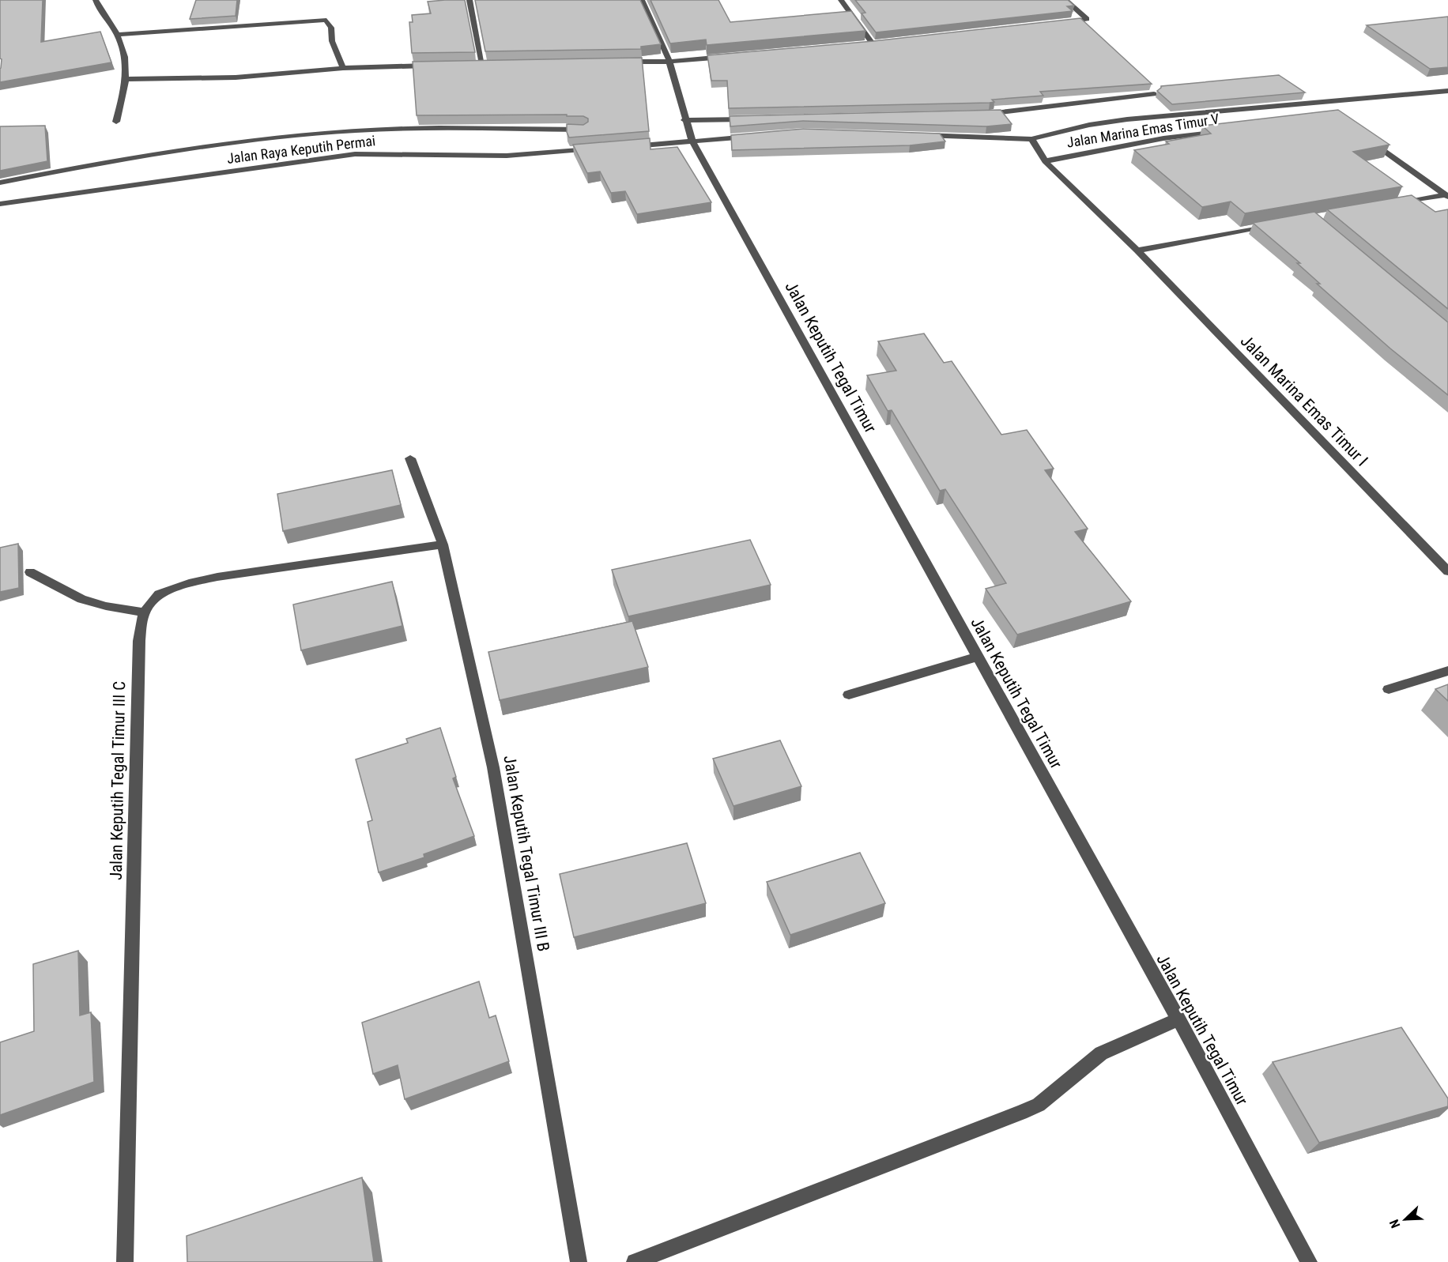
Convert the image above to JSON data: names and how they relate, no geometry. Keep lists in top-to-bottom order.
{
  "streets": {
    "street": [
      "Jalan Marina Emas Timur V",
      "Jalan Raya Keputih Permai",
      "Jalan Keputih Tegal Timur",
      "Jalan Marina Emas Timur I",
      "Jalan Keputih Tegal Timur III C",
      "Jalan Keputih Tegal Timur III B"
    ]
  },
  "crossings": [
    ["Jalan Marina Emas Timur V", "Jalan Marina Emas Timur I"]
  ],
  "north": "bottom left"
}
